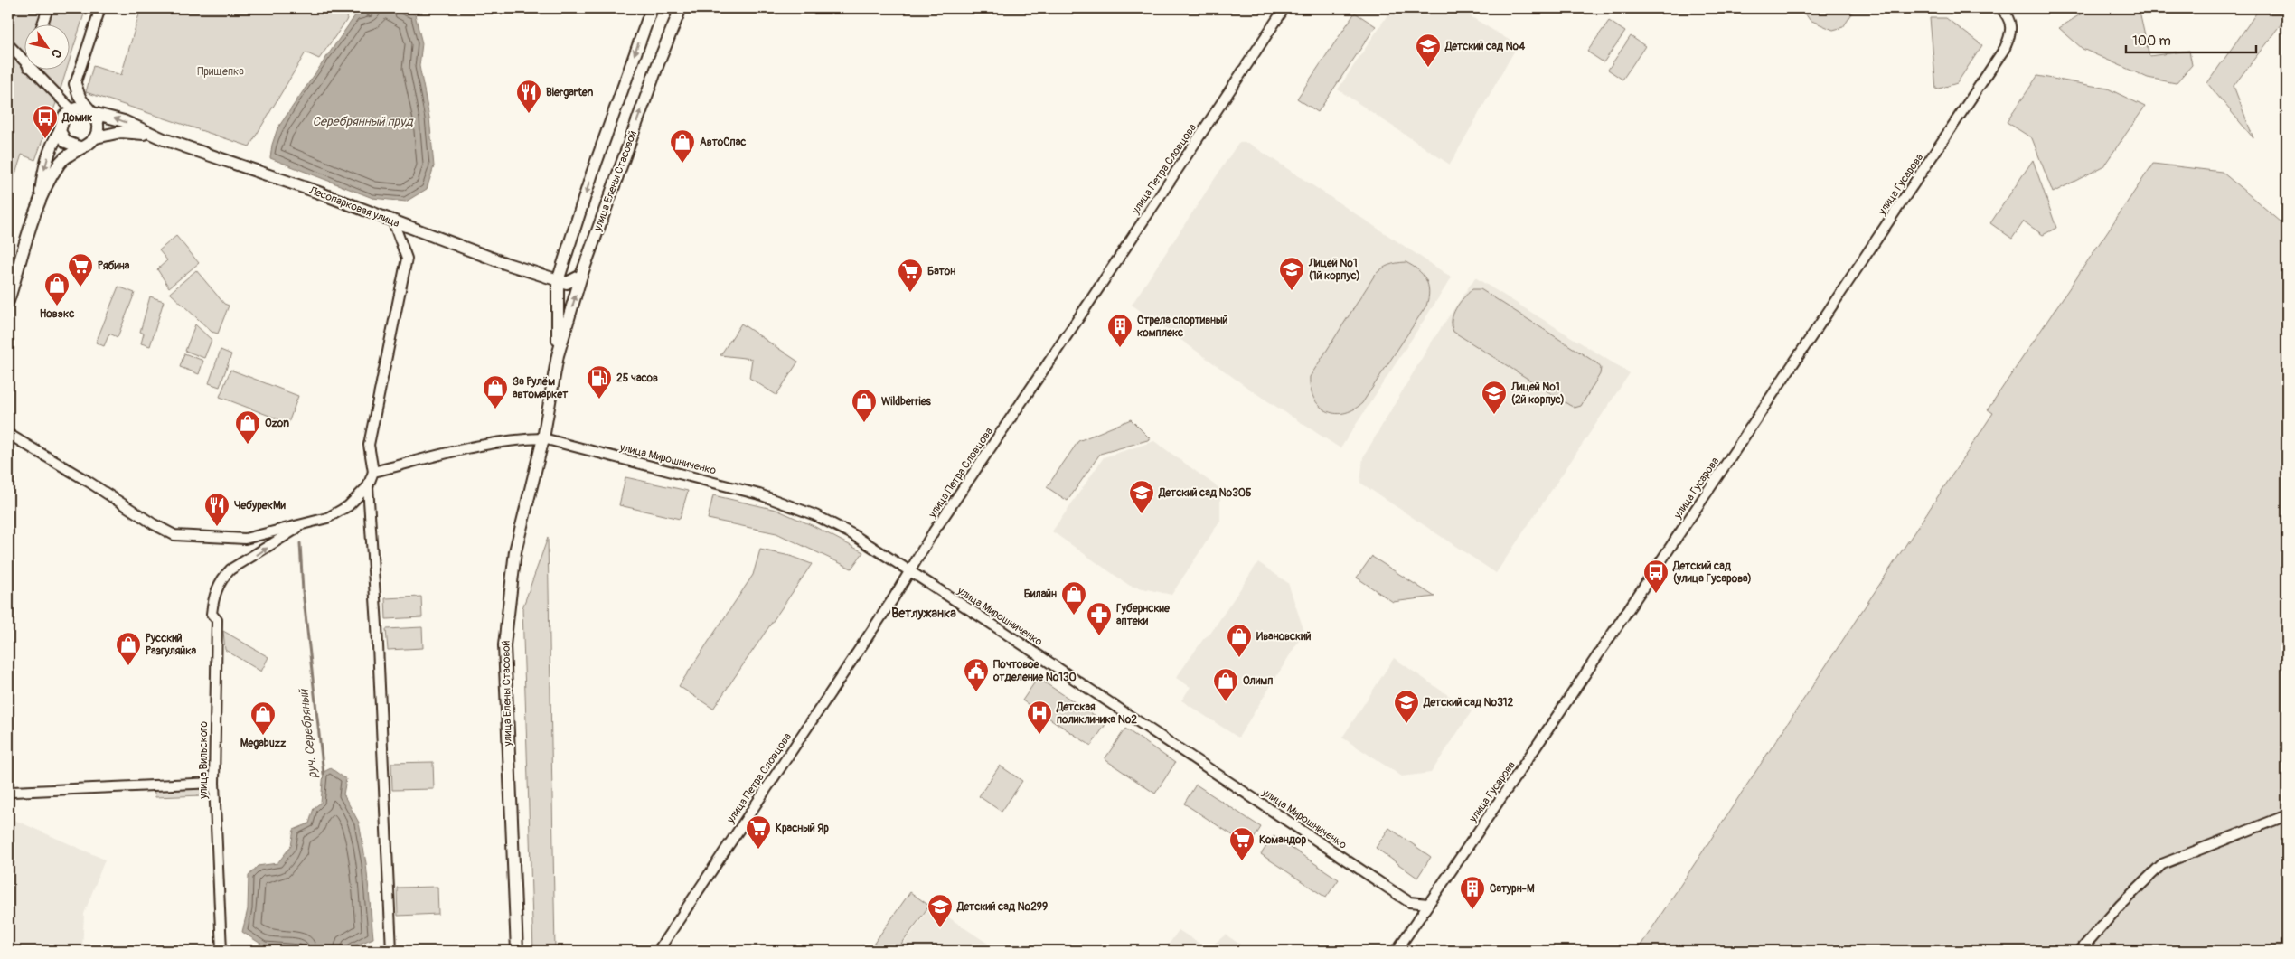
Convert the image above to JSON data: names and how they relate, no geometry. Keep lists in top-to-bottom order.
{
  "streets": {
    "main road": ["улица Елены Стасовой", "Лесопарковая улица"],
    "street": [
      "улица Петра Словцова",
      "улица Гусарова",
      "улица Мирошниченко",
      "улица Вильского"
    ]
  },
  "crossings": [
    ["улица Петра Словцова", "улица Мирошниченко"],
    ["улица Елены Стасовой", "Лесопарковая улица"],
    ["улица Елены Стасовой", "улица Мирошниченко"],
    ["улица Гусарова", "улица Мирошниченко"]
  ],
  "one_way": ["улица Вильского"],
  "districts": ["Ветлужанка"],
  "water": ["Серебрянный пруд", "руч. Серебряный"],
  "parks": ["Прищепка"],
  "places": {
    "school or university": [
      "Детский сад №4",
      "Лицей №1 (1й корпус)",
      "Лицей №1 (2й корпус)",
      "Детский сад №305",
      "Детский сад №312",
      "Детский сад №299"
    ],
    "restaurant": ["Biergarten", "ЧебурекМи"],
    "bus stop": ["Домик", "Детский сад (улица Гусарова)"],
    "shop": [
      "АвтоСпас",
      "Новэкс",
      "За Рулём автомаркет",
      "Wildberries",
      "Ozon",
      "Билайн",
      "Ивановский",
      "Русский Разгуляйка",
      "Олимп",
      "Megabuzz"
    ],
    "supermarket": [
      "Рябина",
      "Батон",
      "Красный Яр",
      "Командор"
    ],
    "building": ["Стрела спортивный комплекс", "Сатурн-М"],
    "fuel station": ["25 часов"],
    "pharmacy": ["Губернские аптеки"],
    "public building": ["Почтовое отделение №130"],
    "hospital": ["Детская поликлиника №2"]
  },
  "scale_bar": "100 m",
  "north": "bottom right"
}
